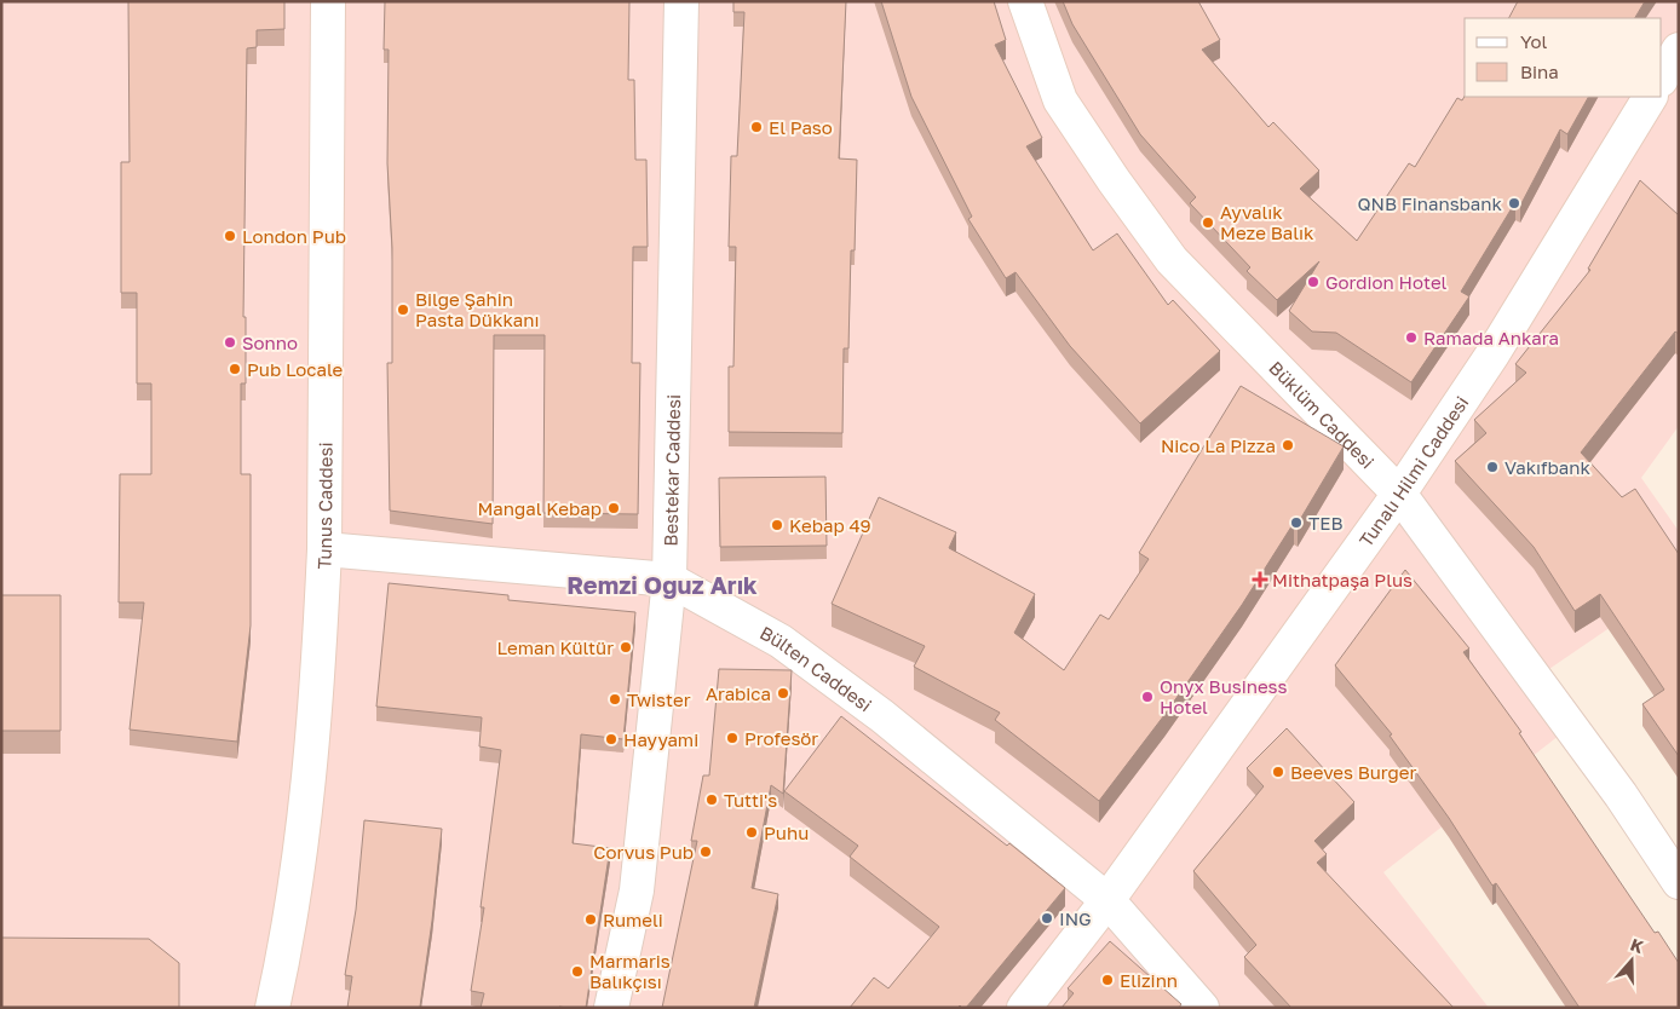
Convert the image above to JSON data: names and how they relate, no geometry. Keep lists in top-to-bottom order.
{
  "streets": {
    "street": [
      "Büklüm Caddesi",
      "Bestekar Caddesi",
      "Tunalı Hilmi Caddesi",
      "Tunus Caddesi",
      "Bülten Caddesi"
    ]
  },
  "crossings": [
    ["Büklüm Caddesi", "Tunalı Hilmi Caddesi"],
    ["Bestekar Caddesi", "Bülten Caddesi"],
    ["Tunalı Hilmi Caddesi", "Bülten Caddesi"],
    ["Tunus Caddesi", "Bülten Caddesi"]
  ],
  "districts": ["Remzi Oğuz Arık"],
  "places": {
    "other": [
      "El Paso",
      "QNB Finansbank",
      "Ayvalık Meze Balık",
      "London Pub",
      "Gordion Hotel",
      "Bilge Şahin Pasta Dükkanı",
      "Ramada Ankara",
      "Sonno",
      "Pub Locale",
      "Nico La Pizza",
      "Vakıfbank",
      "Mangal Kebap",
      "TEB",
      "Kebap 49",
      "Leman Kültür",
      "Arabica",
      "Onyx Business Hotel",
      "Twister",
      "Profesör",
      "Hayyami",
      "Beeves Burger",
      "Tutti's",
      "Puhu",
      "Corvus Pub",
      "ING",
      "Rumeli",
      "Marmaris Balıkçısı",
      "Elizinn"
    ],
    "health": ["Mithatpaşa Plus"]
  },
  "legend": ["Yol", "Bina"],
  "north": "top"
}
